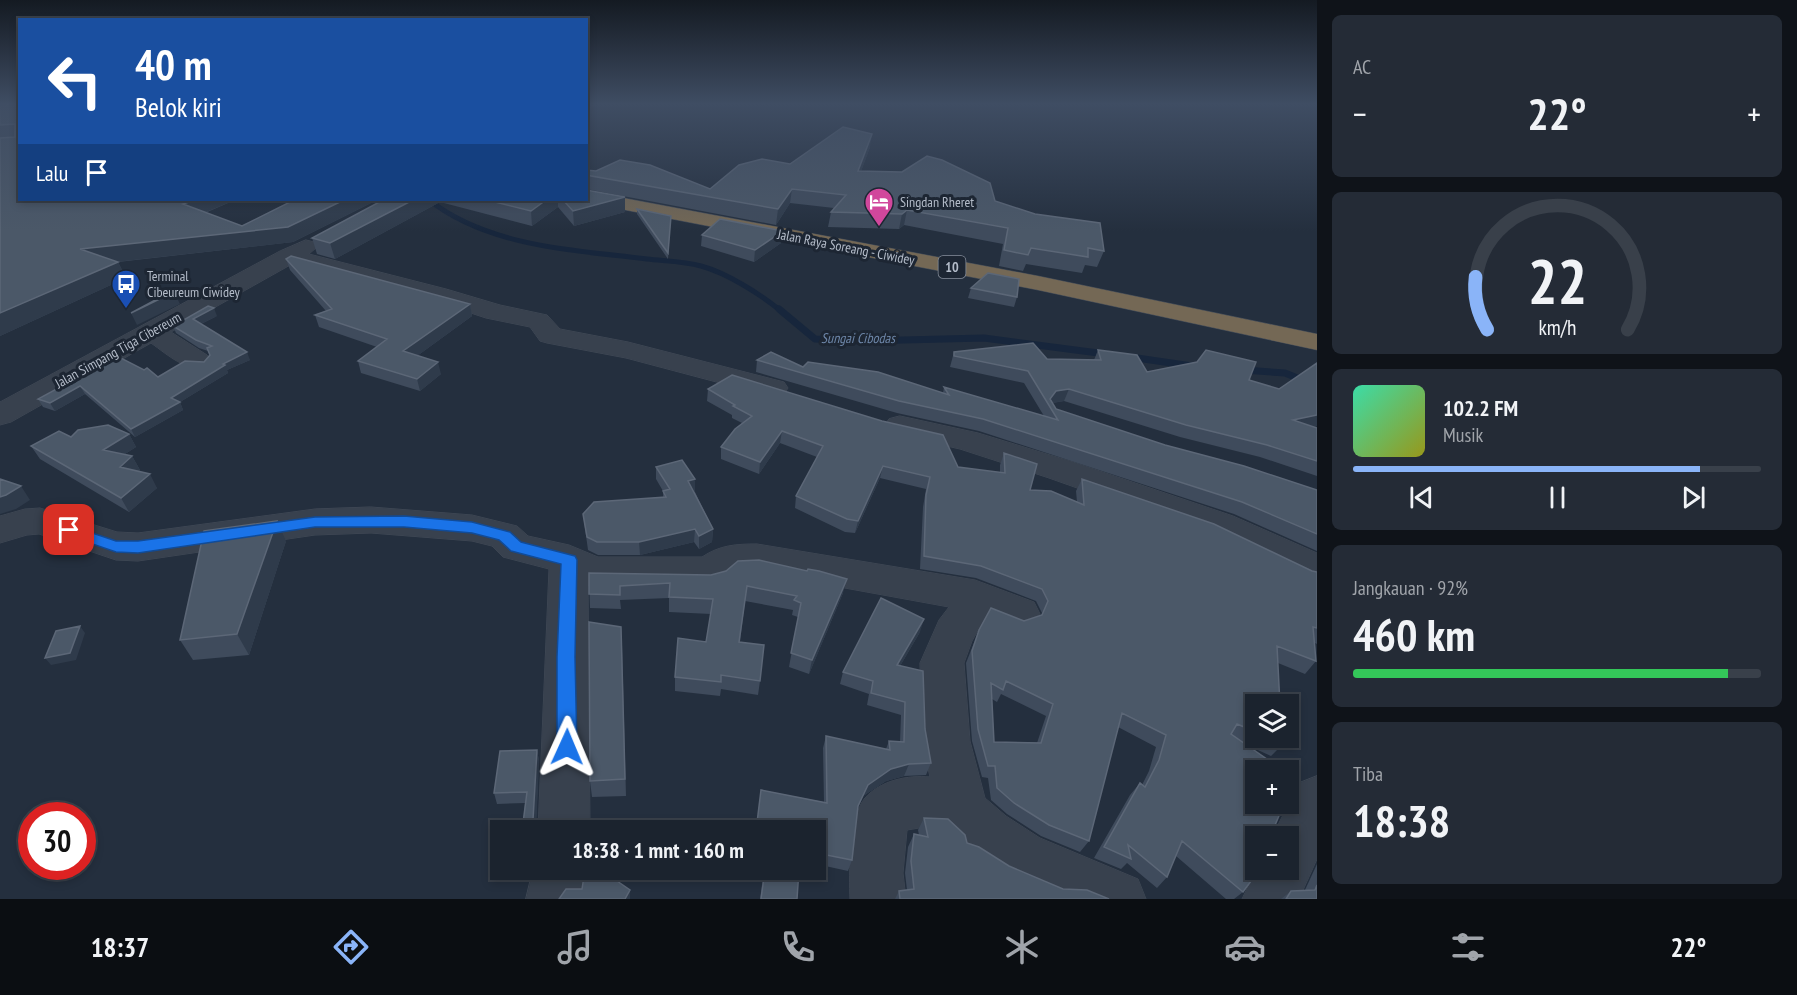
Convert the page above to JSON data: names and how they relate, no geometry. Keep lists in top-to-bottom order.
{
  "streets": {
    "highway": ["Jalan Raya Soreang - Ciwidey", "10"],
    "street": ["Jalan Simpang Tiga Cibereum"]
  },
  "water": ["Sungai Cibodas"],
  "places": {
    "hotel": ["Singdan Rheret"],
    "bus stop": ["Terminal Cibeureum Ciwidey"]
  },
  "page": {
    "tile": [
      "AC",
      ["Jangkauan · 92%", "460 km"],
      ["Tiba", "18:38"]
    ],
    "turn": ["40 m", "Belok kiri"],
    "heat": ["−", "22°", "+"],
    "then": "Lalu",
    "song": ["102.2 FM", "Musik"],
    "map_buttons": ["+", "−"],
    "limit": "30",
    "trip": "18:38 · 1 mnt · 160 m",
    "tabs": ["18:37", "22°"],
    "gauge": ["22", "km/h"]
  }
}
